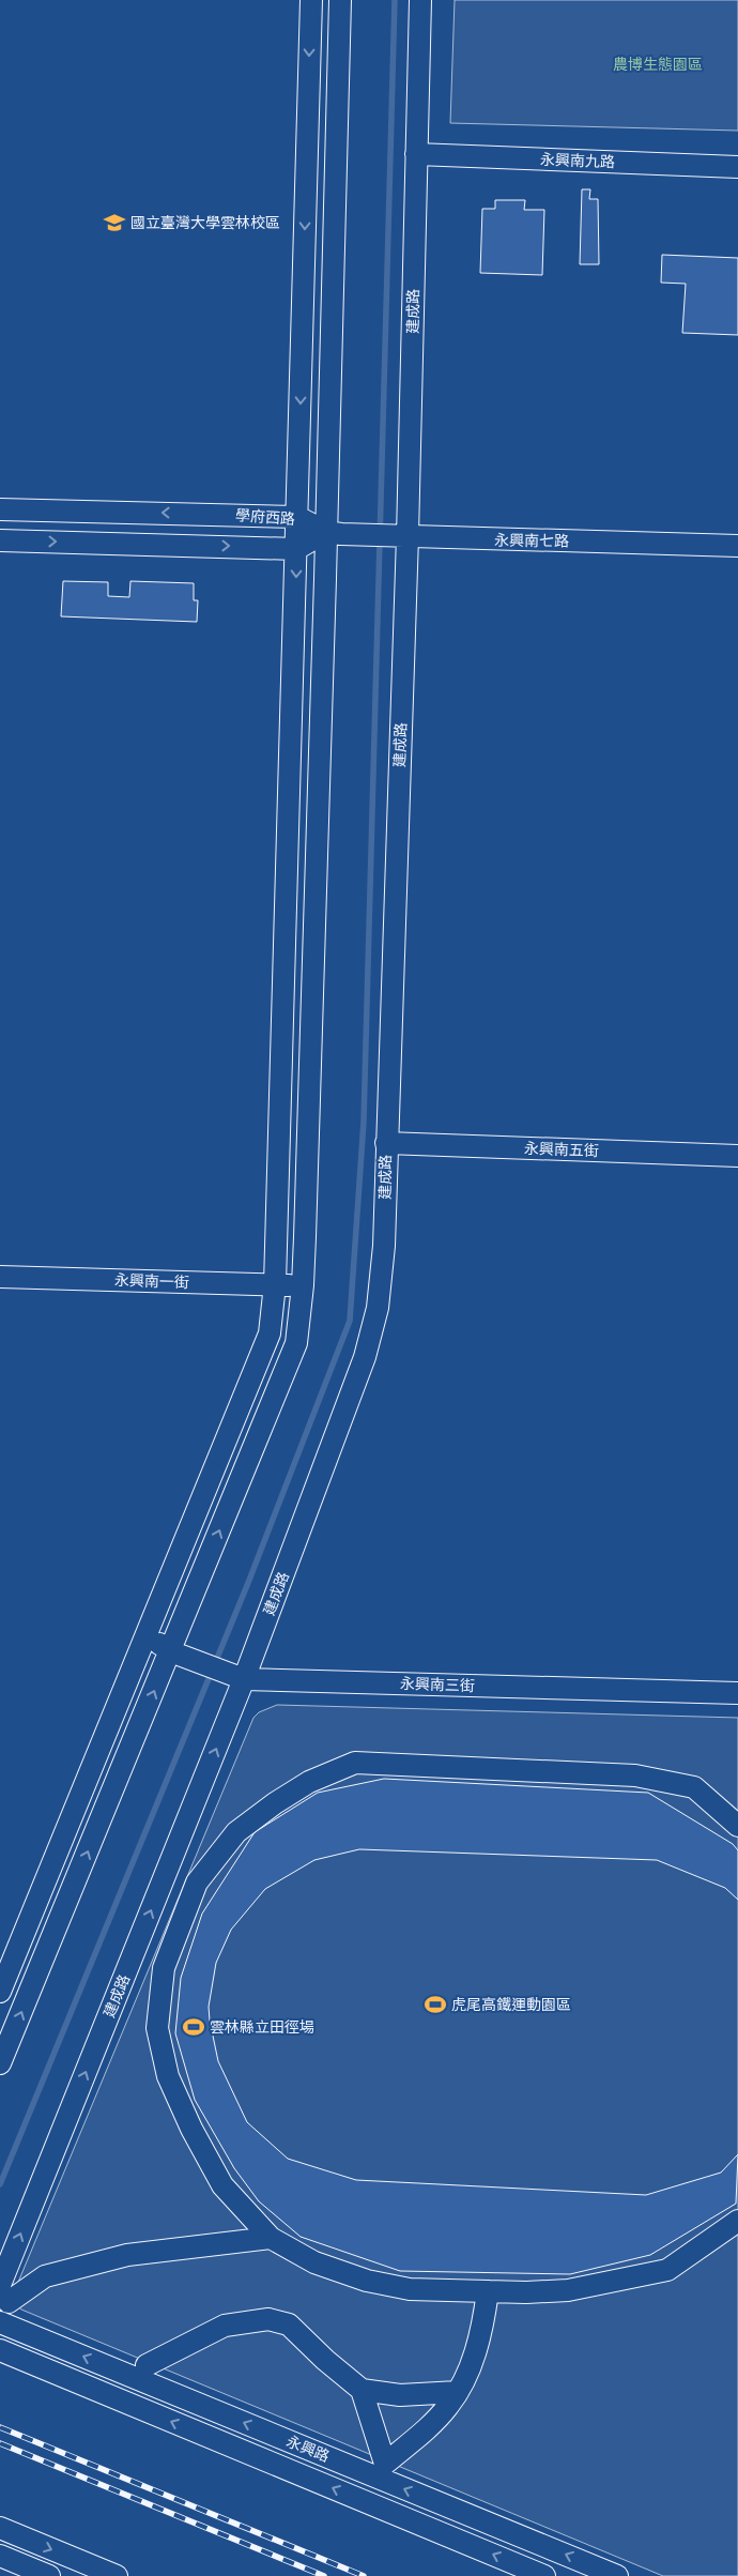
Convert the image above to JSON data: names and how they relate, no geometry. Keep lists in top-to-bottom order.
{
  "streets": {
    "street": [
      "永興南九路",
      "建成路",
      "學府西路",
      "永興南七路",
      "永興南五街",
      "永興南一街",
      "永興南三街",
      "永興路"
    ]
  },
  "crossings": [
    ["永興南九路", "建成路"],
    ["建成路", "永興南七路"],
    ["建成路", "永興南五街"],
    ["建成路", "永興南三街"],
    ["學府西路", "永興南七路"]
  ],
  "parks": ["農博生態園區"],
  "places": {
    "school or university": ["國立臺灣大學雲林校區"],
    "sports": ["虎尾高鐵運動園區", "雲林縣立田徑場"]
  }
}
